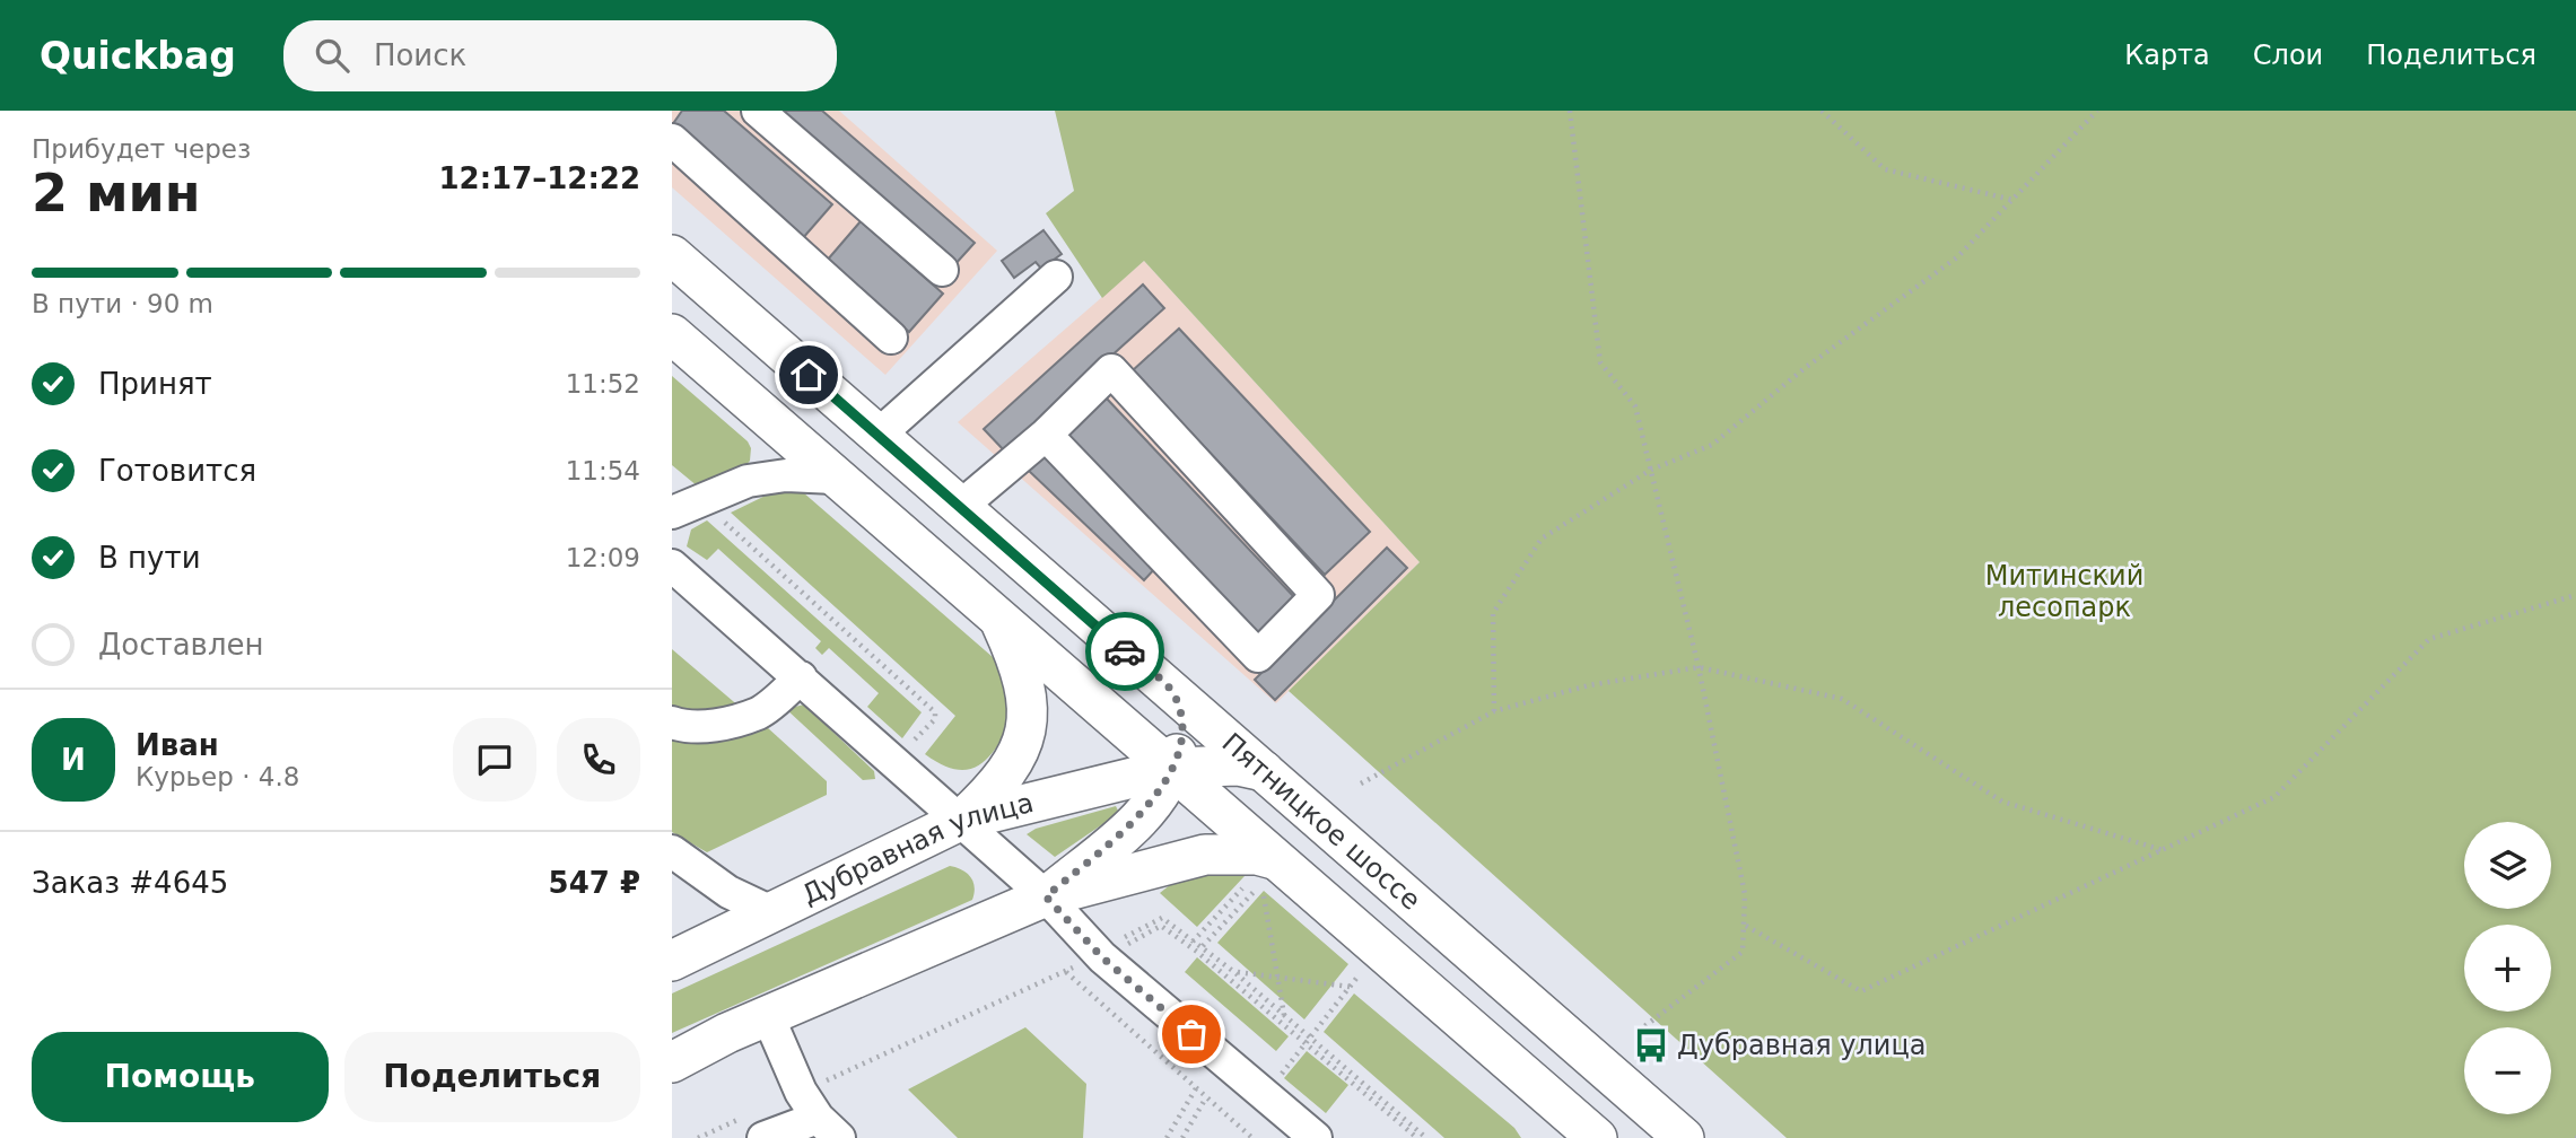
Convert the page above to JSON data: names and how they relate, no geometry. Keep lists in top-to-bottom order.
{
  "streets": {
    "main road": ["Пятницкое шоссе", "Дубравная улица"]
  },
  "crossings": [
    ["Пятницкое шоссе", "Дубравная улица"]
  ],
  "parks": ["Митинский лесопарк"],
  "places": {
    "bus stop": ["Дубравная улица"]
  },
  "page": {
    "header": "Quickbag",
    "search": "Поиск",
    "nav": ["Карта", "Слои", "Поделиться"],
    "heading": ["2 мин", "Прибудет через", "12:17–12:22"],
    "panel": [
      "Иван",
      "Курьер · 4.8",
      "Заказ #4645",
      "547 ₽"
    ],
    "bar": "В пути · 90 m",
    "list": [
      ["Принят", "11:52"],
      ["Готовится", "11:54"],
      ["В пути", "12:09"],
      "Доставлен"
    ],
    "round": "И",
    "map_buttons": ["+", "−"],
    "buttons": ["Помощь", "Поделиться"]
  }
}
